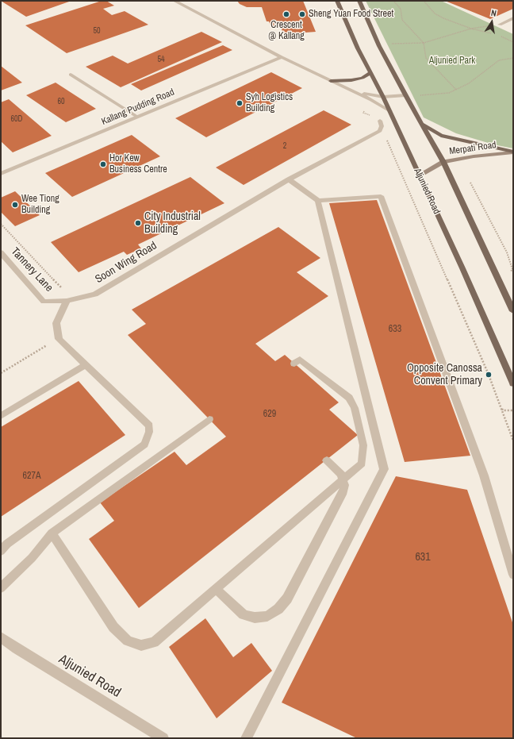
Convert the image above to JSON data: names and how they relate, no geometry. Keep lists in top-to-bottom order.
{
  "streets": {
    "main road": ["Aljunied Road"],
    "street": [
      "Kallang Pudding Road",
      "Merpati Road",
      "Soon Wing Road",
      "Tannery Lane"
    ]
  },
  "crossings": [
    ["Merpati Road", "Aljunied Road"],
    ["Soon Wing Road", "Tannery Lane"]
  ],
  "parks": ["Aljunied Park"],
  "places": [
    "Crescent @ Kallang",
    "Sheng Yuan Food Street",
    "Syh Logistics Building",
    "Hor Kew Business Centre",
    "Wee Tiong Building",
    "City Industrial Building",
    "Opposite Canossa Convent Primary"
  ],
  "house_numbers": [
    "50",
    "54",
    "60",
    "60D",
    "2",
    "633",
    "629",
    "627A",
    "631"
  ],
  "north": "top"
}
